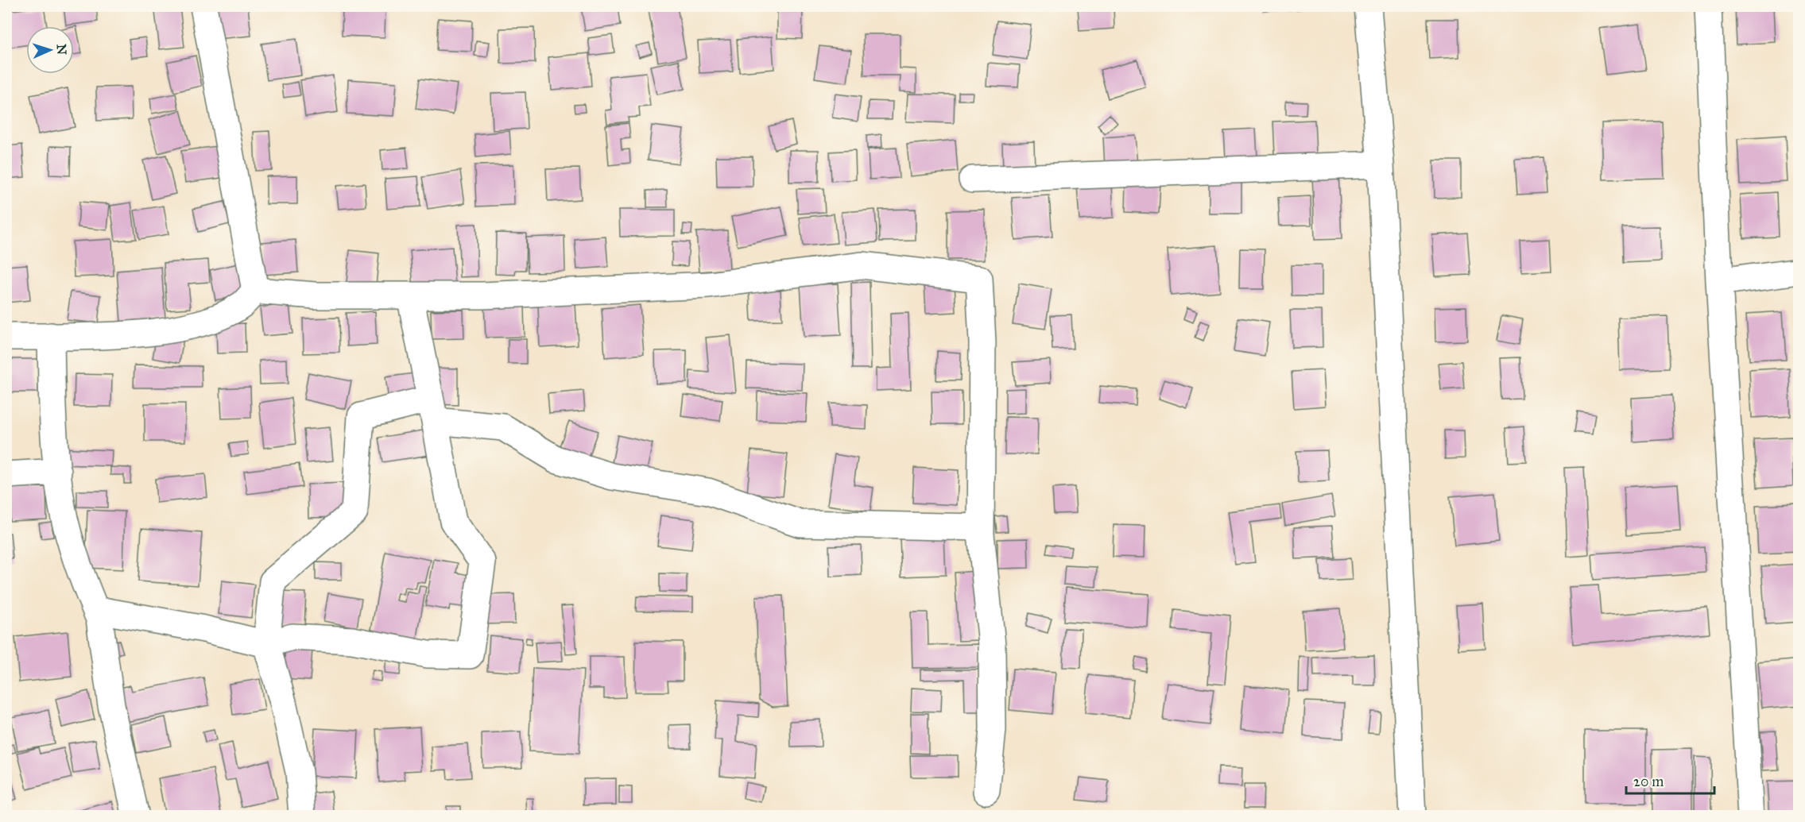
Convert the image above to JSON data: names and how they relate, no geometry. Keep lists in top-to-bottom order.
{
  "scale_bar": "20 m",
  "north": "right"
}
